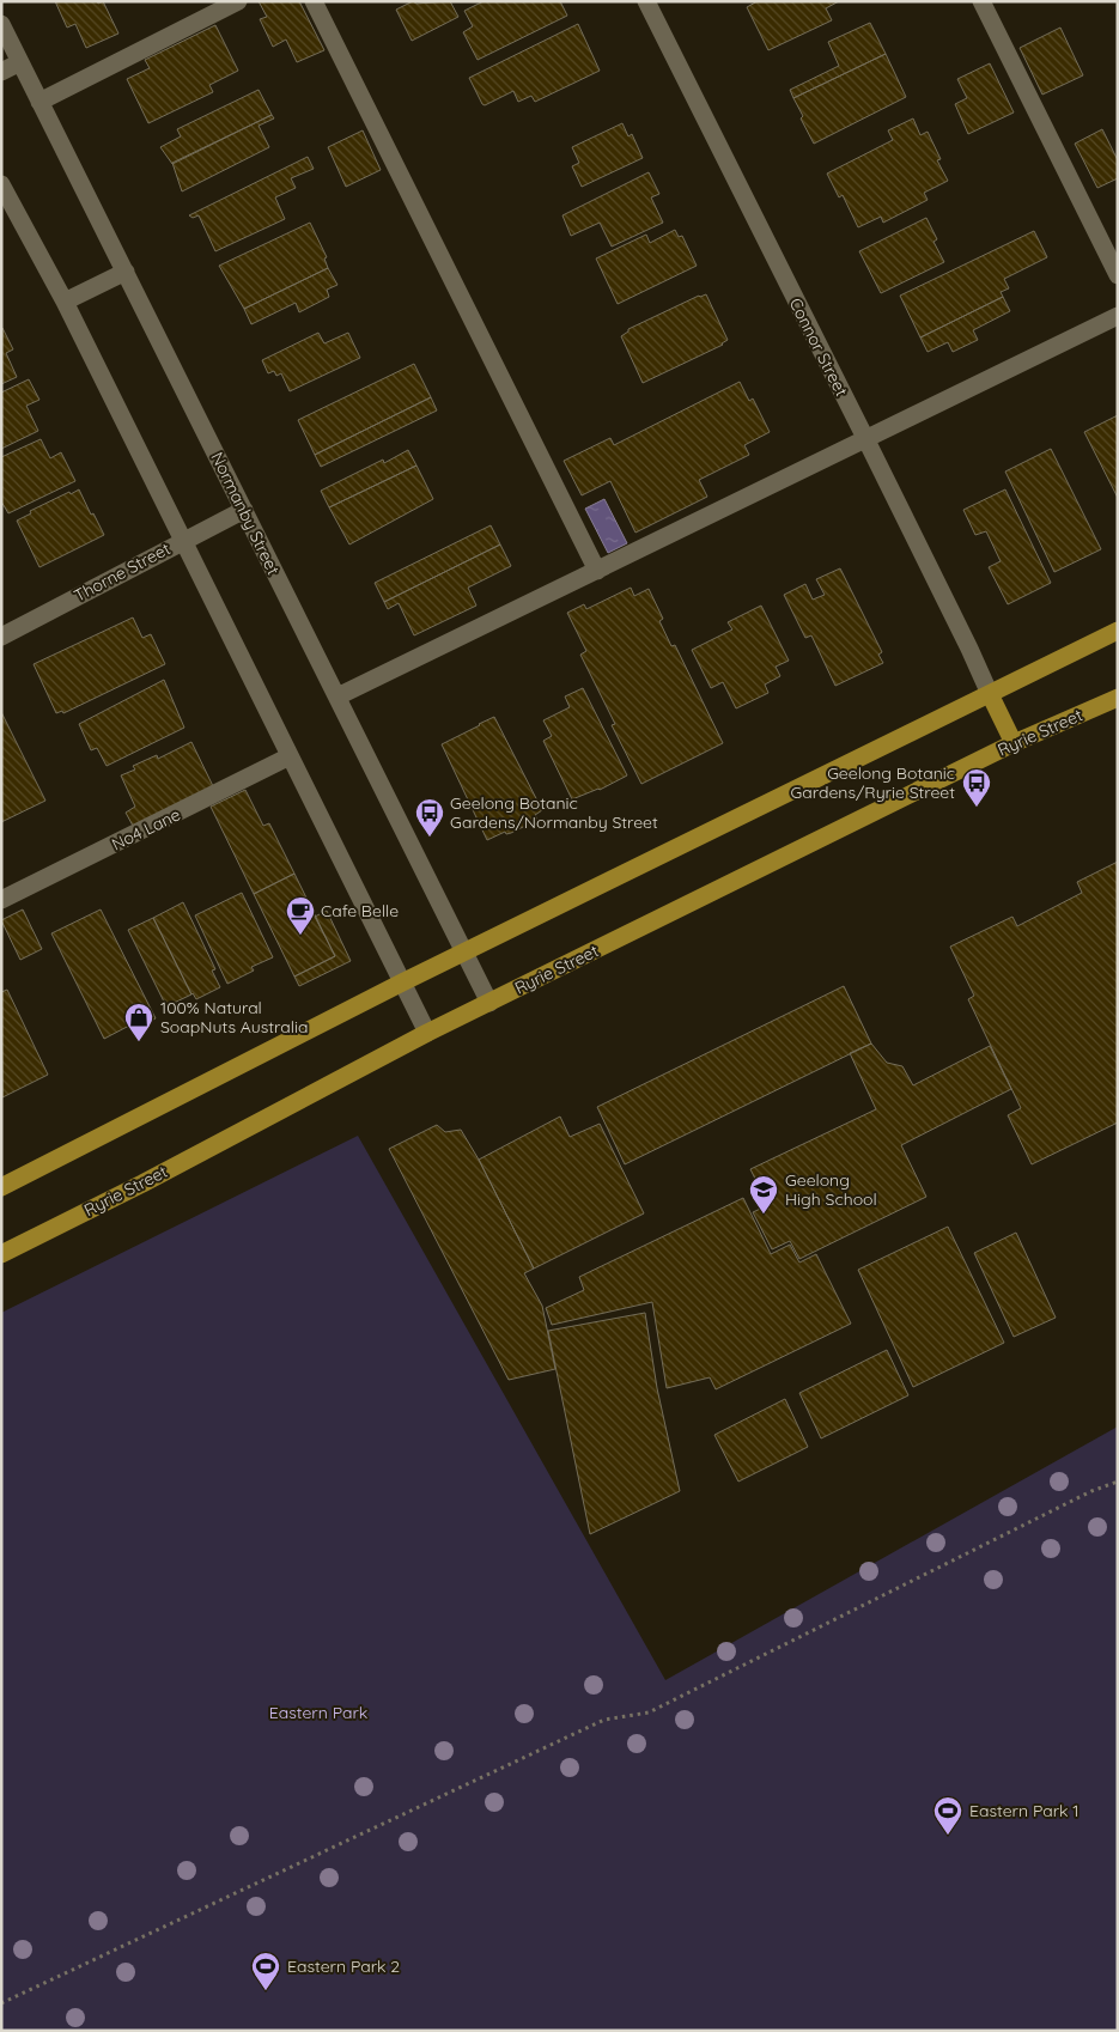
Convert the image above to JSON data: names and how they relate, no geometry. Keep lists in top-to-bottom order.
{
  "streets": {
    "main road": ["Ryrie Street"],
    "street": [
      "Connor Street",
      "Normanby Street",
      "Thorne Street",
      "No4 Lane"
    ]
  },
  "crossings": [
    ["Normanby Street", "Thorne Street"],
    ["Normanby Street", "Ryrie Street"]
  ],
  "parks": ["Eastern Park"],
  "places": {
    "bus stop": ["Geelong Botanic Gardens/Ryrie Street", "Geelong Botanic Gardens/Normanby Street"],
    "cafe": ["Cafe Belle"],
    "shop": ["100% Natural SoapNuts Australia"],
    "school or university": ["Geelong High School"],
    "sports": ["Eastern Park 1", "Eastern Park 2"]
  }
}
